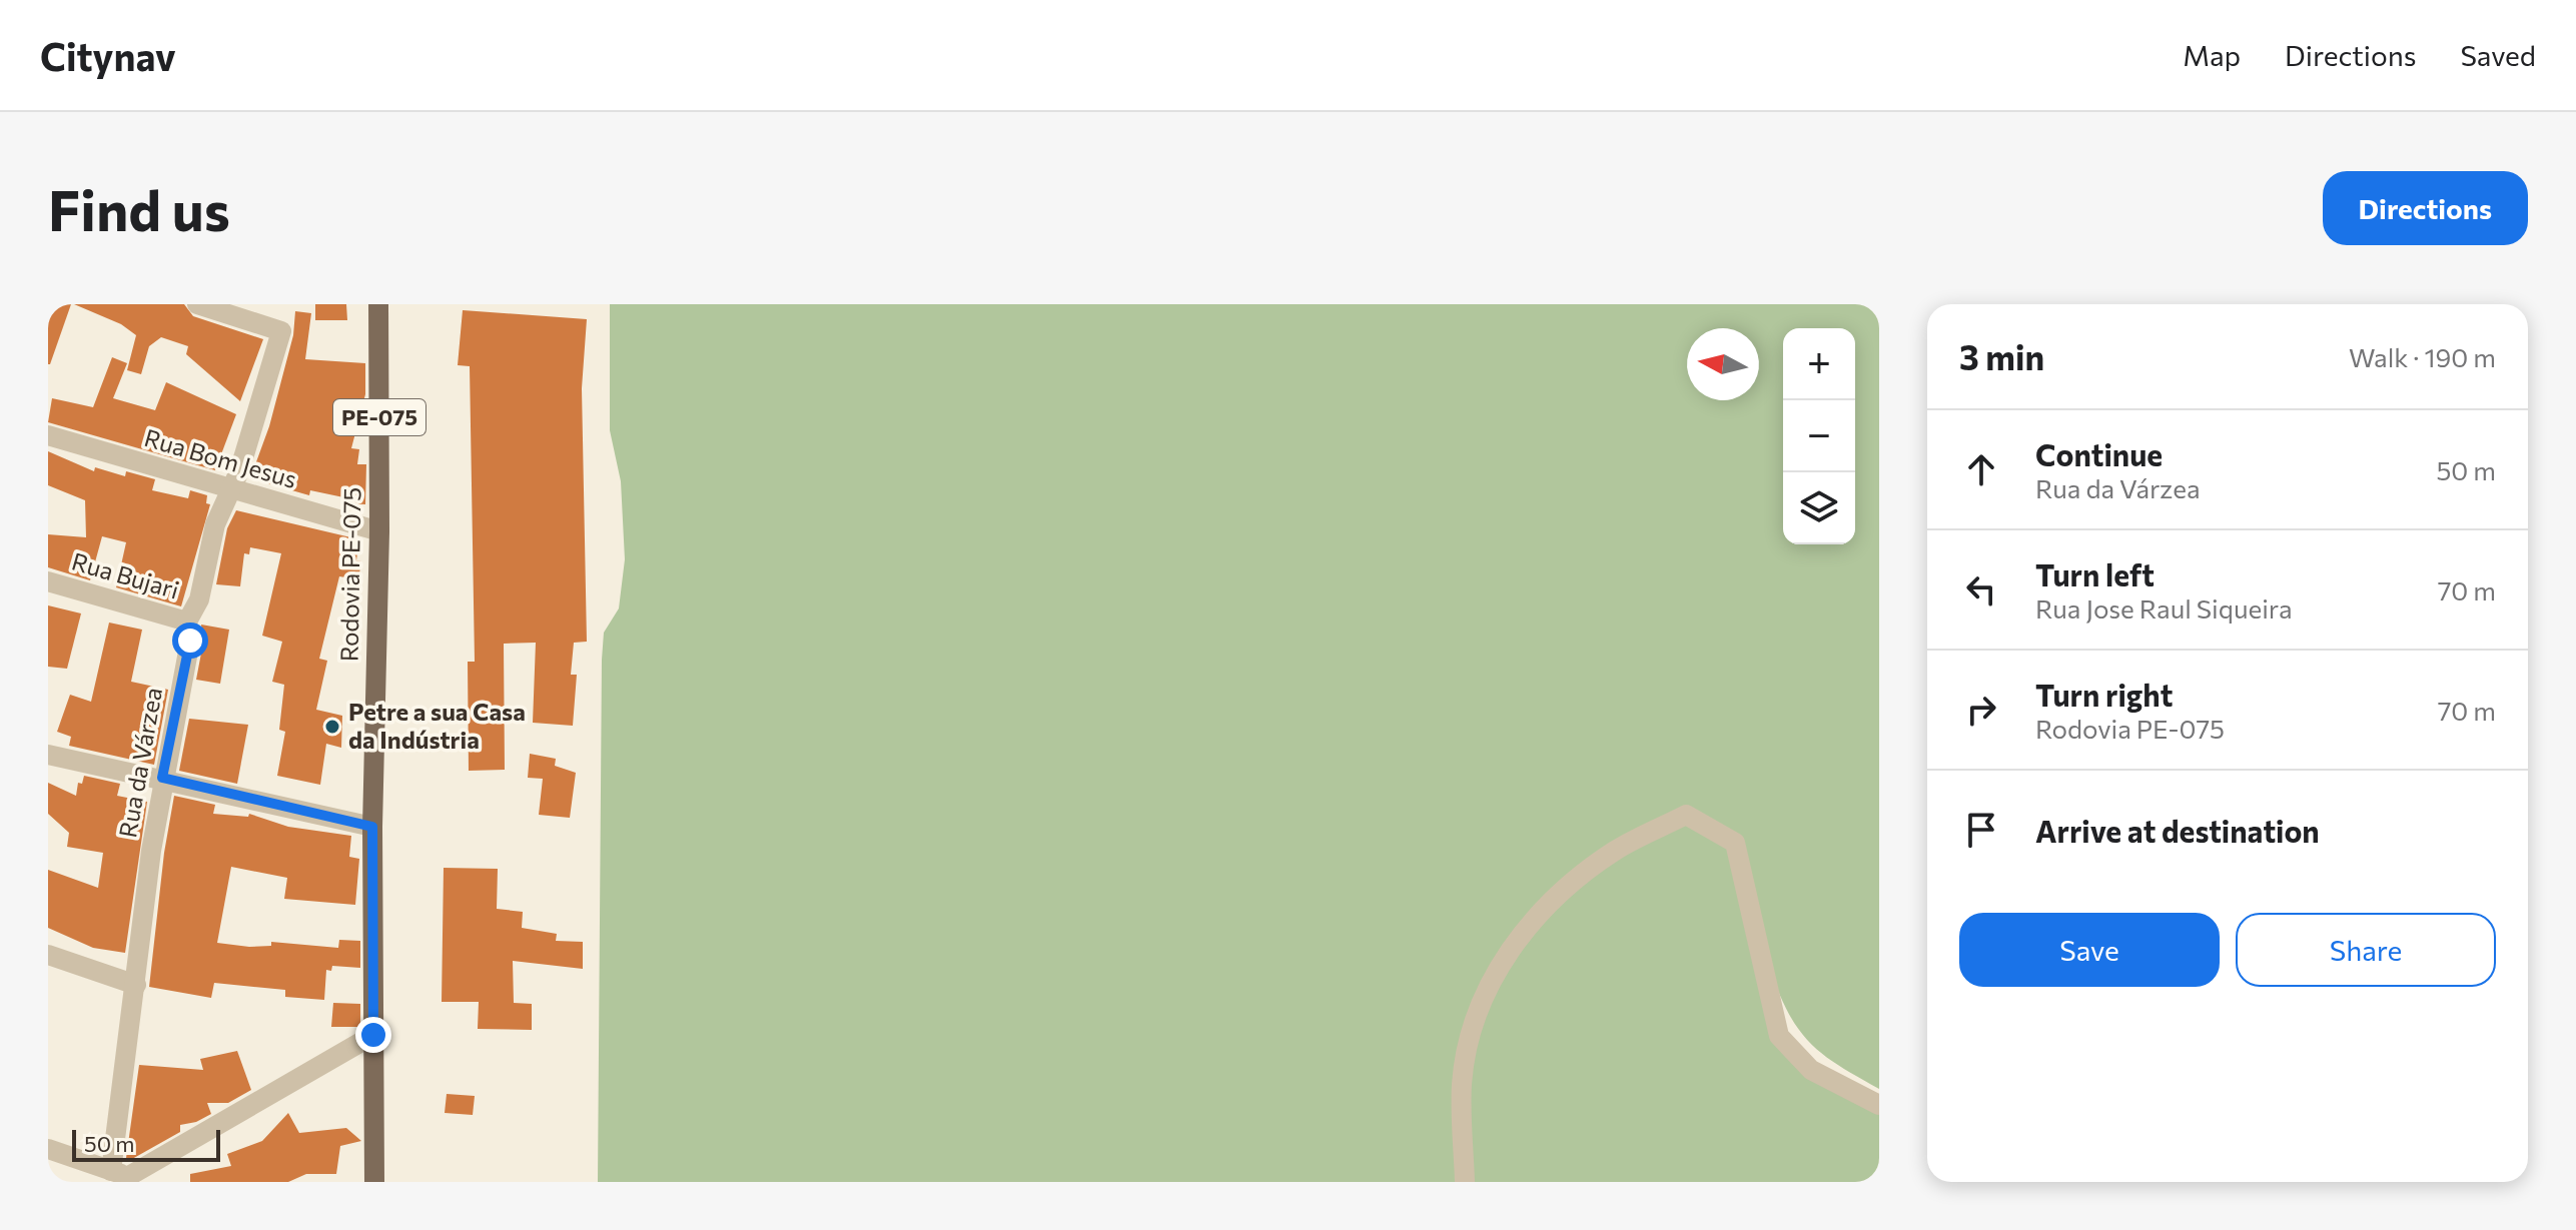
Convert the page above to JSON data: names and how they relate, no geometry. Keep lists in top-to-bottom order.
{
  "streets": {
    "main road": ["PE-075", "Rodovia PE-075"],
    "street": ["Rua Bom Jesus", "Rua Bujari", "Rua da Várzea"]
  },
  "crossings": [
    ["Rua Bom Jesus", "Rodovia PE-075"],
    ["Rua Bom Jesus", "Rua da Várzea"],
    ["Rua Bujari", "Rua da Várzea"]
  ],
  "places": ["Petre a sua Casa da Indústria"],
  "scale_bar": "50 m",
  "north": "left",
  "page": {
    "header": "Citynav",
    "nav": ["Map", "Directions", "Saved"],
    "buttons": [
      "Directions",
      ["Save", "Share"]
    ],
    "title": "Find us",
    "heading": ["3 min", "Walk · 190 m"],
    "map_buttons": ["+", "−"],
    "list": [
      ["Continue", "Rua da Várzea", "50 m"],
      ["Turn left", "Rua Jose Raul Siqueira", "70 m"],
      ["Turn right", "Rodovia PE-075", "70 m"],
      "Arrive at destination"
    ],
    "scale": "50 m"
  }
}
